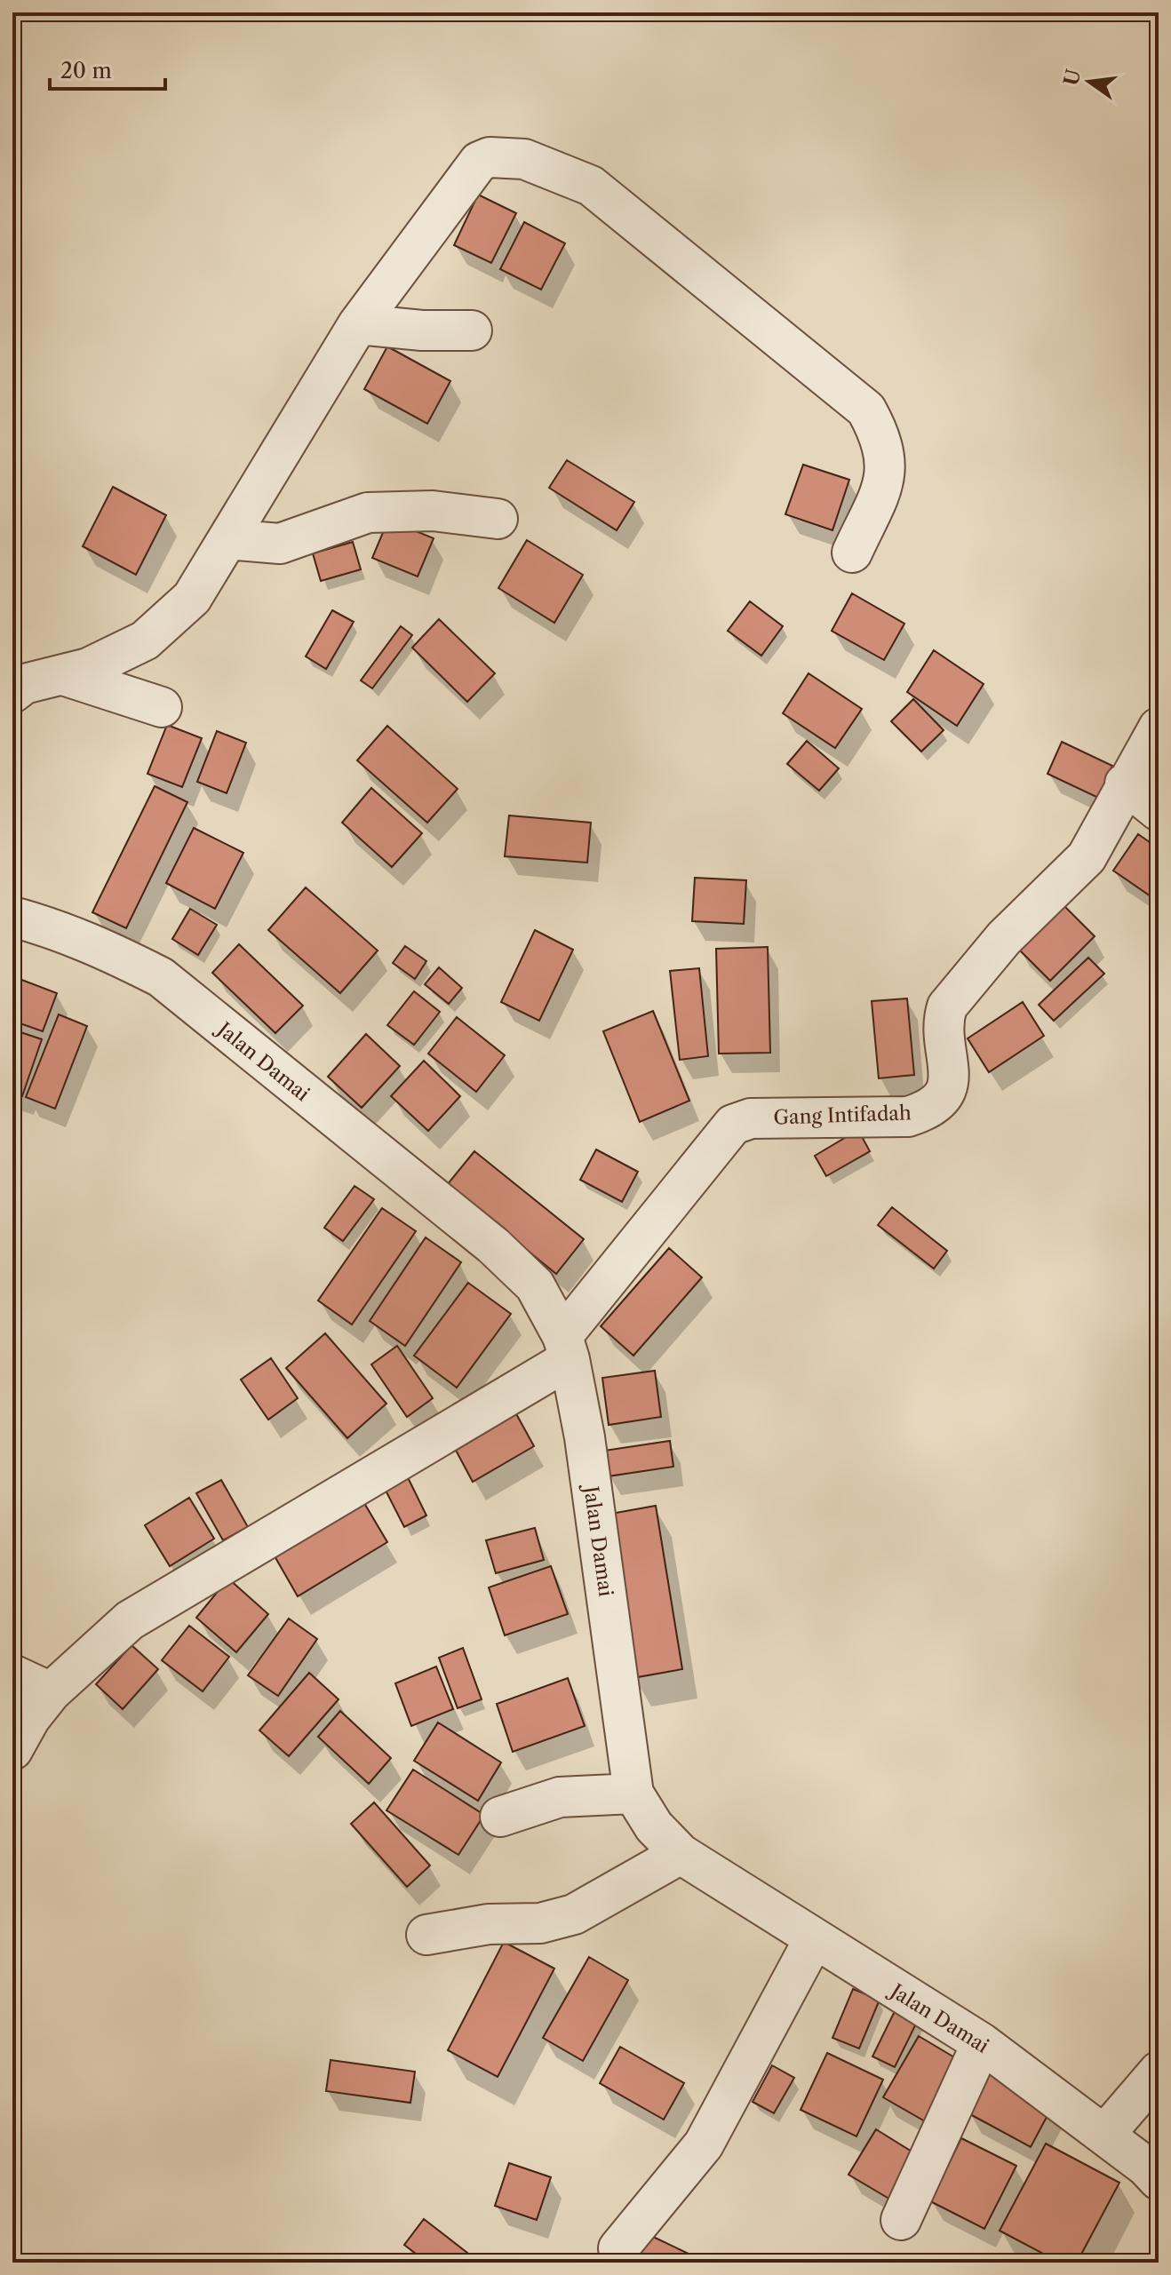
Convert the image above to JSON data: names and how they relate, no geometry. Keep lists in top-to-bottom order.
{
  "streets": {
    "street": ["Jalan Damai", "Gang Intifadah"]
  },
  "crossings": [
    ["Jalan Damai", "Gang Intifadah"]
  ],
  "scale_bar": "20 m",
  "north": "left"
}
